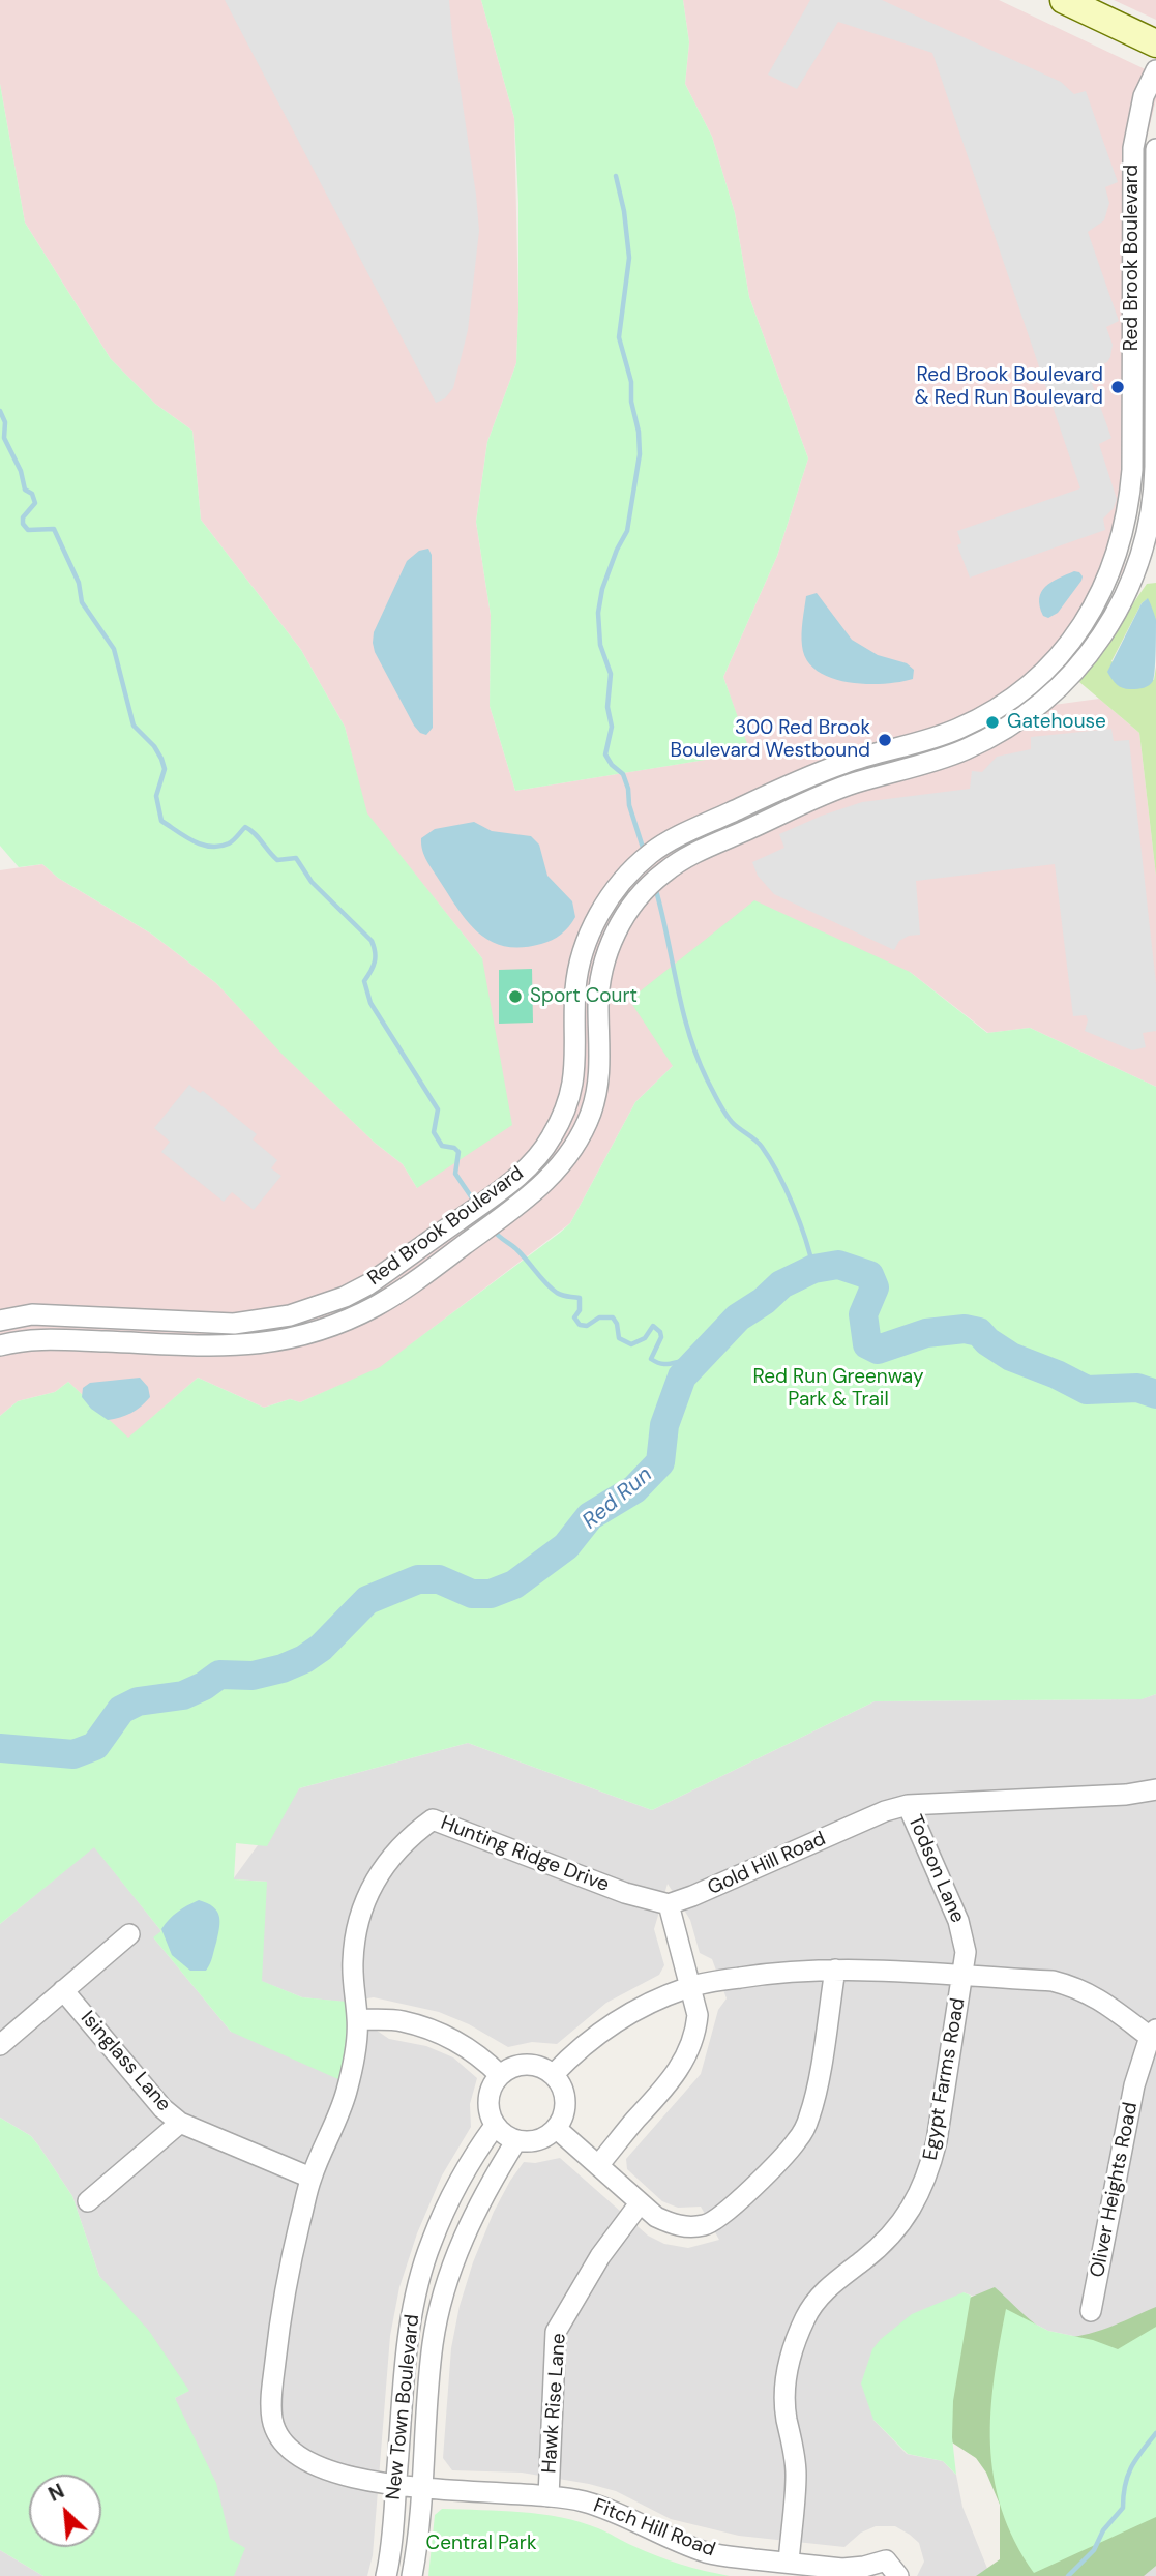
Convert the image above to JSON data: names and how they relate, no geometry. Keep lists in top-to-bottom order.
{
  "streets": {
    "street": [
      "Red Brook Boulevard",
      "Hunting Ridge Drive",
      "Gold Hill Road",
      "Todson Lane",
      "Isinglass Lane",
      "Egypt Farms Road",
      "Oliver Heights Road",
      "Hawk Rise Lane",
      "New Town Boulevard",
      "Fitch Hill Road"
    ]
  },
  "crossings": [
    ["Hunting Ridge Drive", "Gold Hill Road"],
    ["Hunting Ridge Drive", "Fitch Hill Road"],
    ["Gold Hill Road", "Todson Lane"],
    ["Todson Lane", "Egypt Farms Road"],
    ["Isinglass Lane", "Fitch Hill Road"],
    ["Egypt Farms Road", "Fitch Hill Road"],
    ["Hawk Rise Lane", "Fitch Hill Road"],
    ["New Town Boulevard", "Fitch Hill Road"]
  ],
  "water": ["Red Run"],
  "parks": ["Red Run Greenway Park & Trail", "Central Park"],
  "places": [
    "Red Brook Boulevard & Red Run Boulevard",
    "Gatehouse",
    "300 Red Brook Boulevard Westbound",
    "Sport Court"
  ],
  "north": "top left"
}
